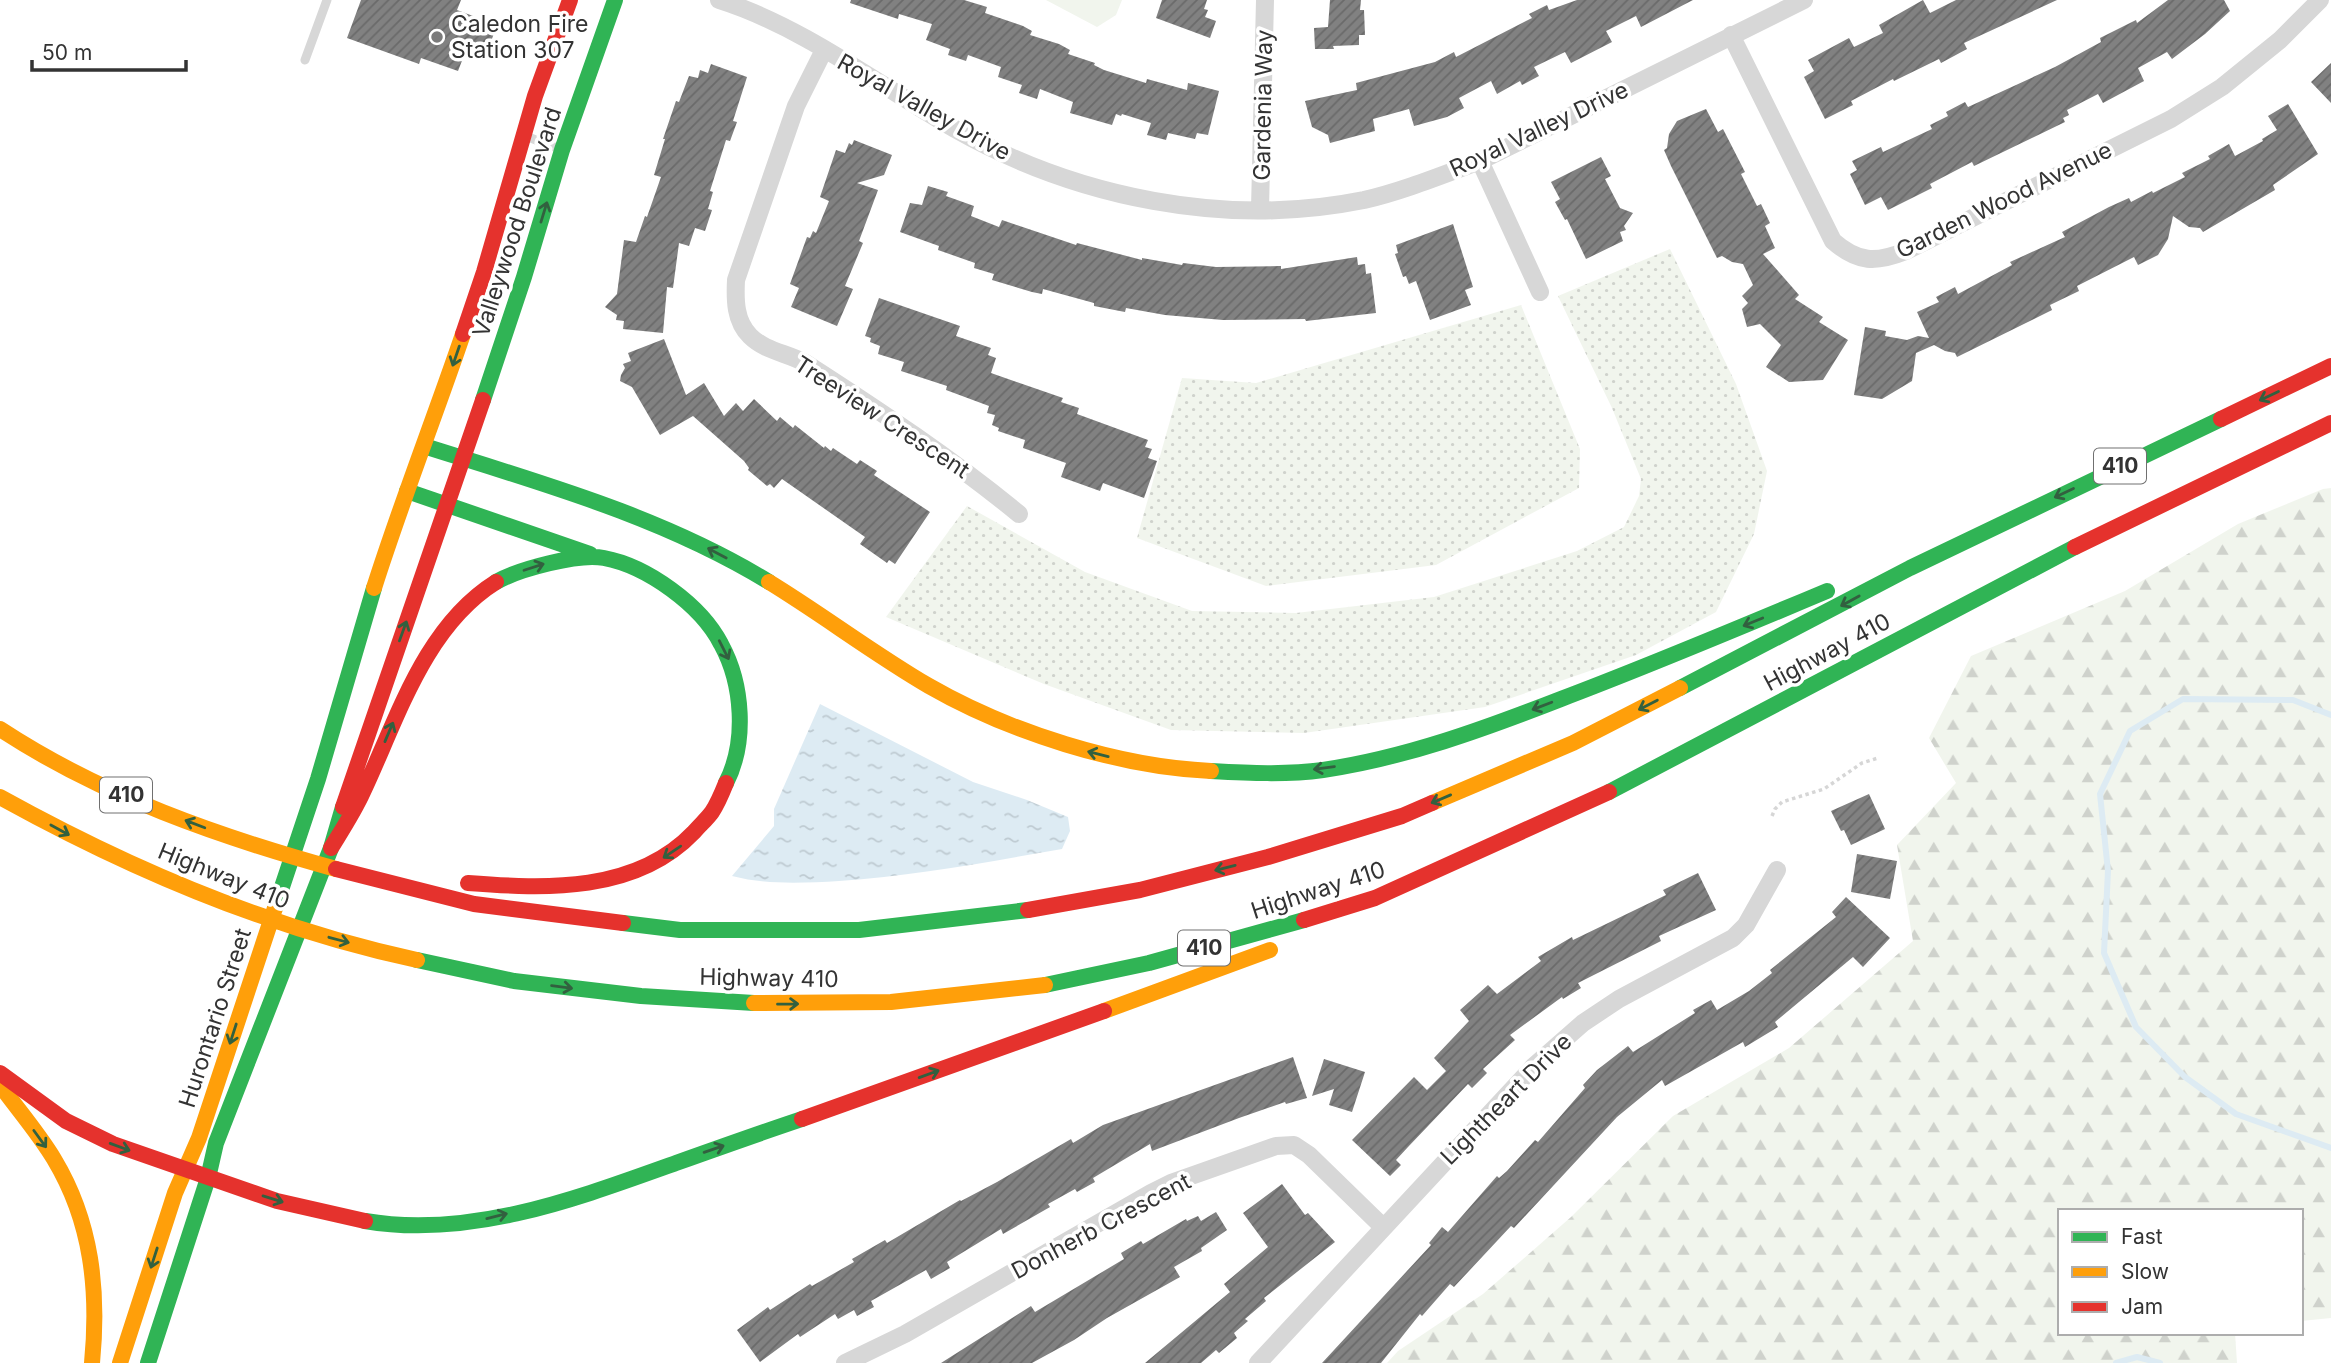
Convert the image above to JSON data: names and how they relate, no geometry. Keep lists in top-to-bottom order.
{
  "streets": {
    "main road": [
      "Valleywood Boulevard",
      "410",
      "Highway 410",
      "Hurontario Street"
    ],
    "street": [
      "Gardenia Way",
      "Royal Valley Drive",
      "Garden Wood Avenue",
      "Treeview Crescent",
      "Lightheart Drive",
      "Donherb Crescent"
    ]
  },
  "crossings": [
    ["Gardenia Way", "Royal Valley Drive"],
    ["Royal Valley Drive", "Garden Wood Avenue"],
    ["Royal Valley Drive", "Treeview Crescent"],
    ["Valleywood Boulevard", "Hurontario Street"],
    ["Lightheart Drive", "Donherb Crescent"]
  ],
  "places": ["Caledon Fire Station 307"],
  "legend": ["Fast", "Slow", "Jam"],
  "scale_bar": "50 m"
}
